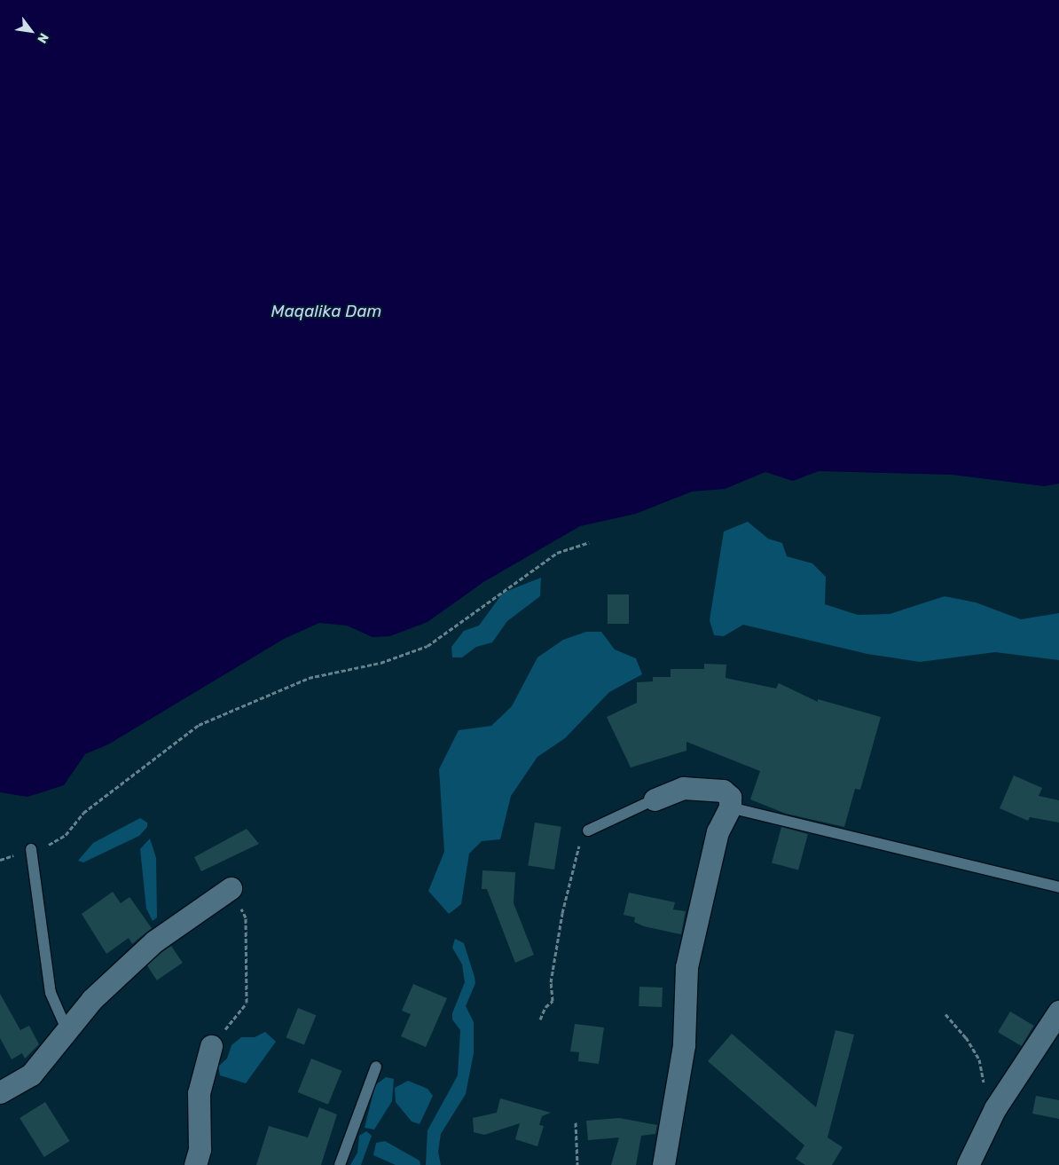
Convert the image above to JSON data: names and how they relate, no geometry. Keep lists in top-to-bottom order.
{
  "water": ["Maqalika Dam"],
  "north": "bottom right"
}
